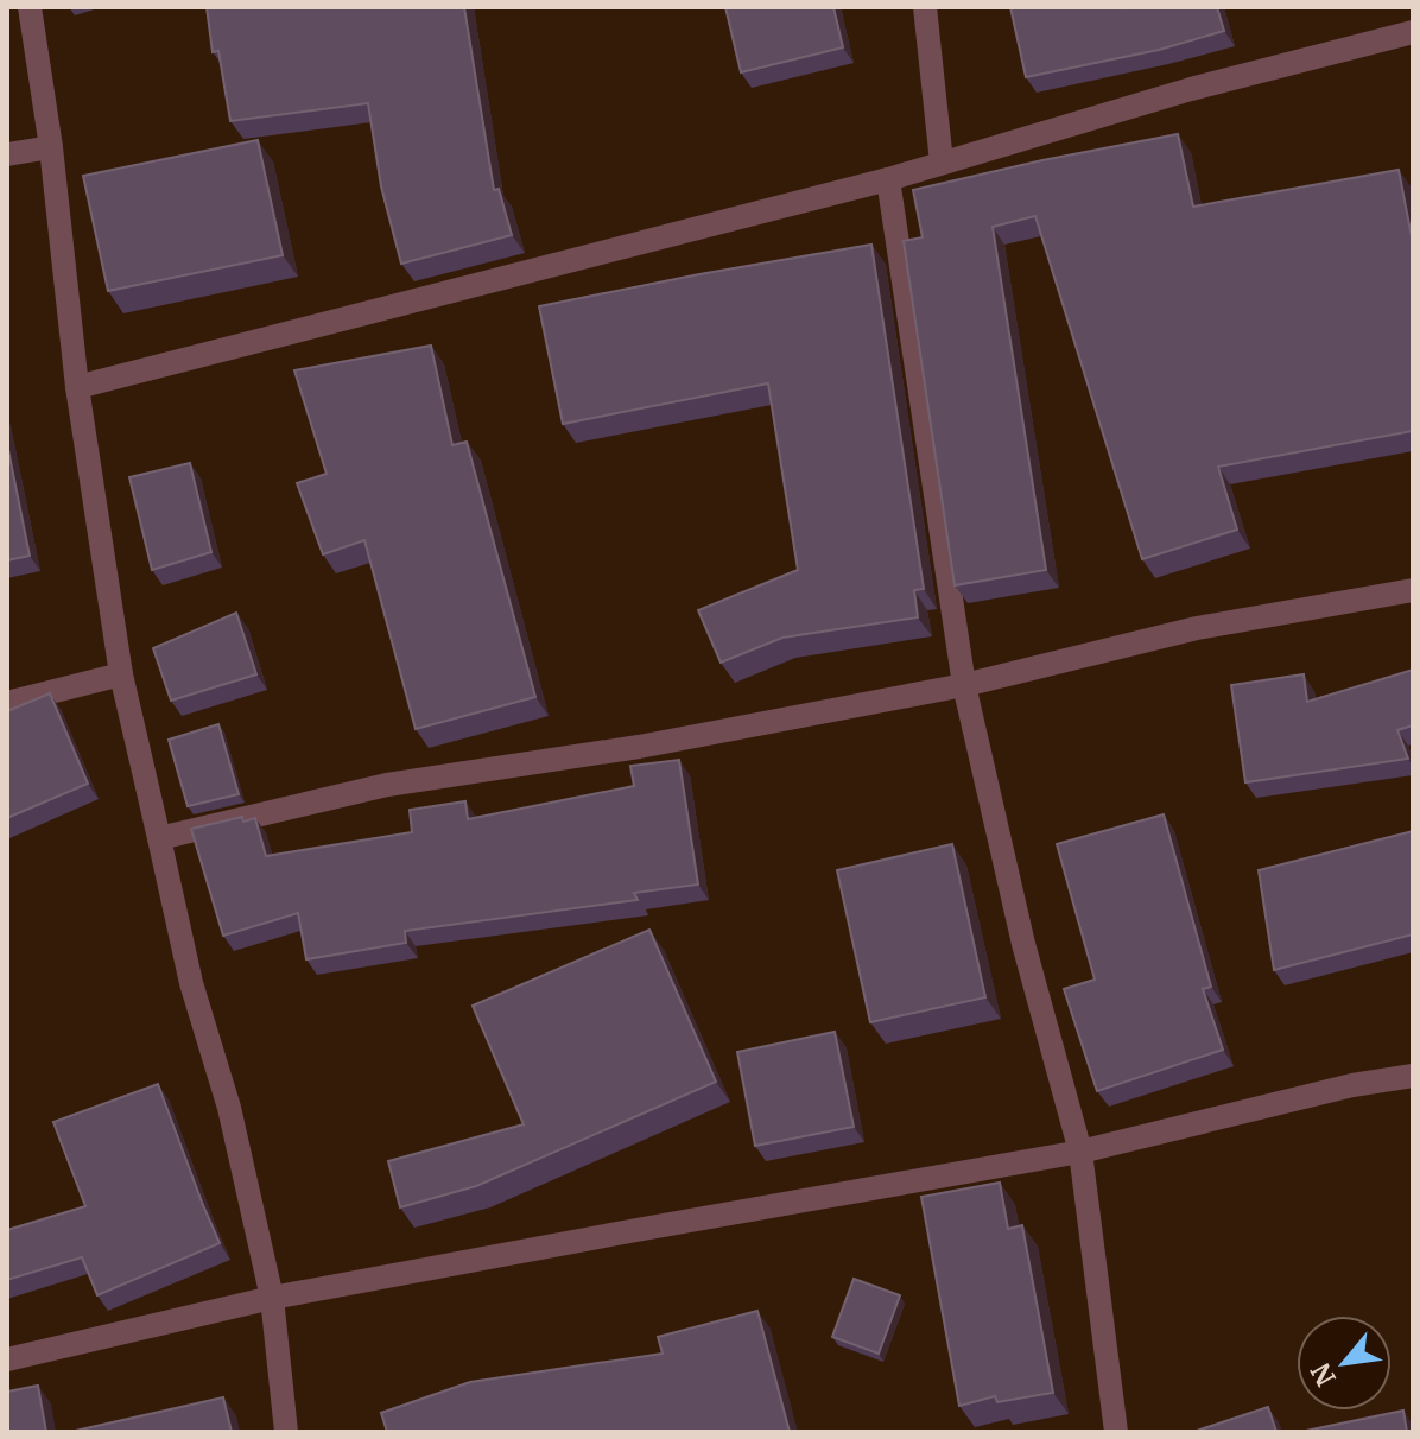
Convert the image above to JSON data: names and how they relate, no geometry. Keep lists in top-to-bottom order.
{
  "north": "bottom left"
}
